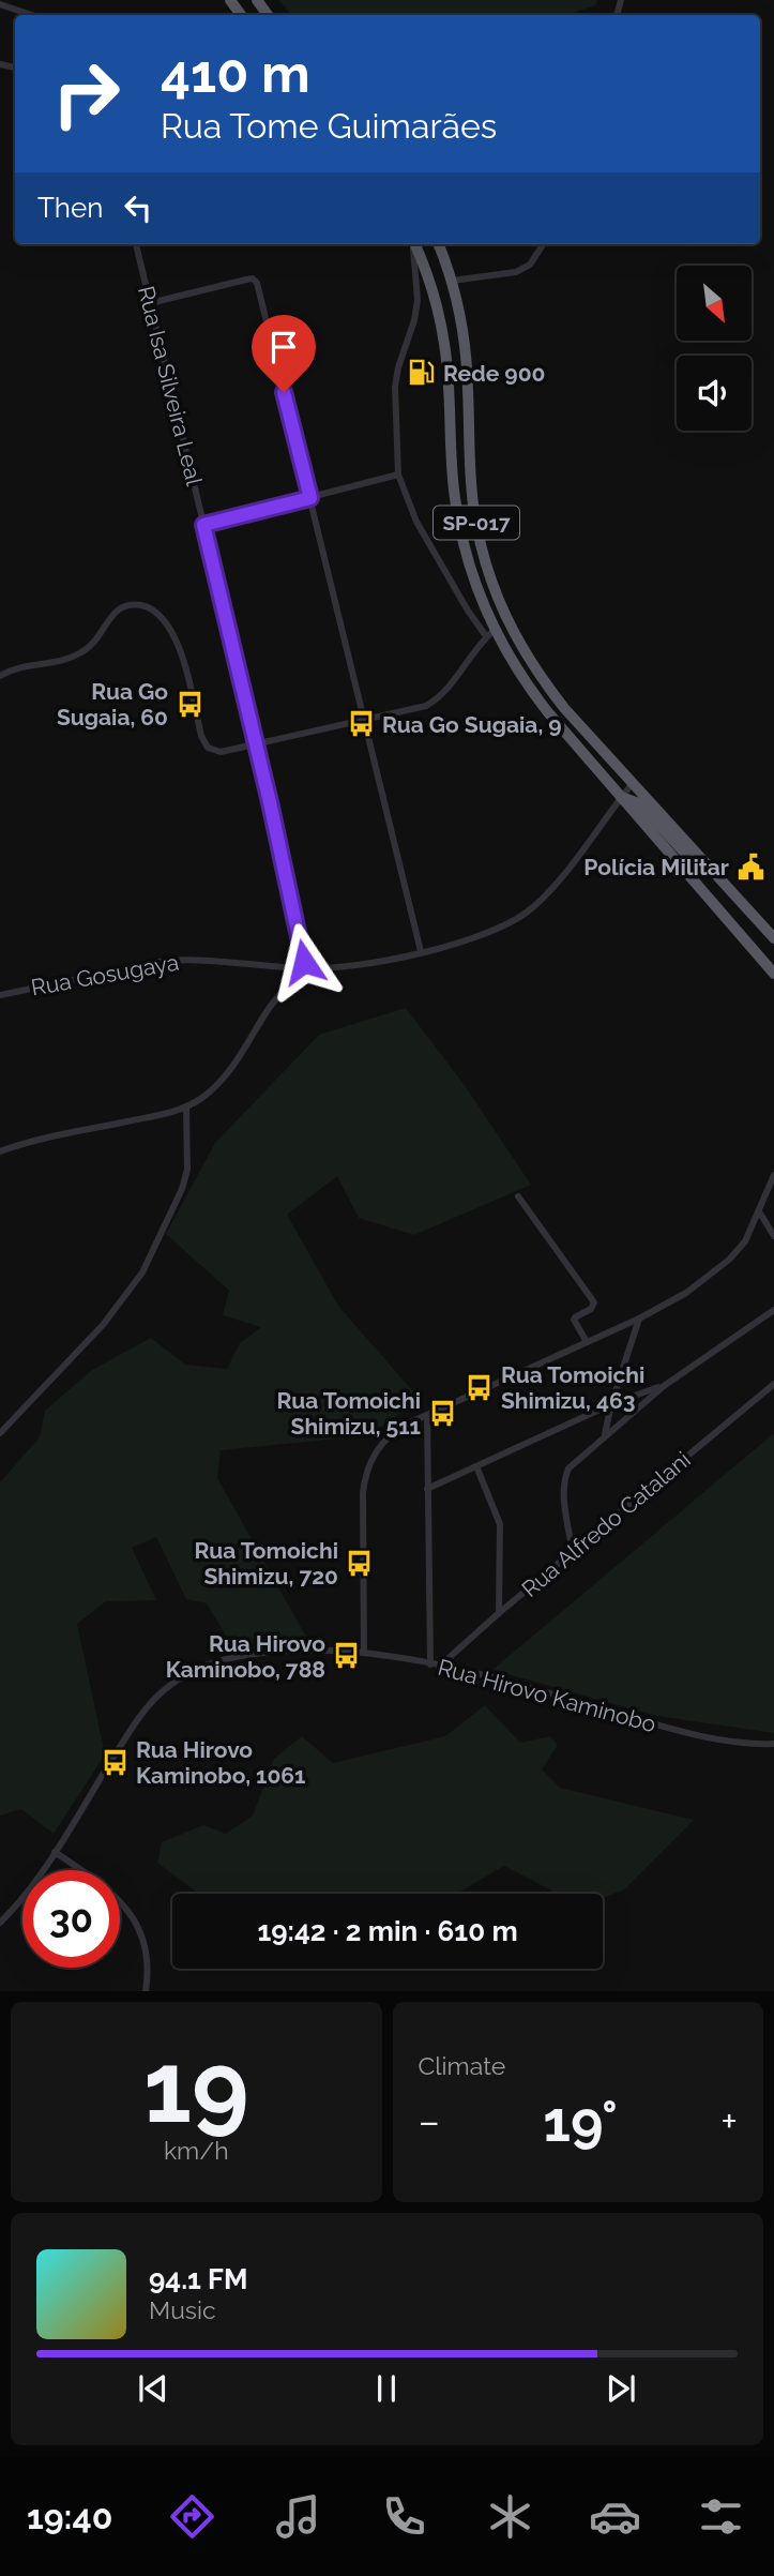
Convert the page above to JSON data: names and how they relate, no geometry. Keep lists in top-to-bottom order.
{
  "streets": {
    "highway": ["SP-017"],
    "street": [
      "Rua Isa Silveira Leal",
      "Rua Gosugaya",
      "Rua Alfredo Catalani",
      "Rua Hirovo Kaminobo"
    ]
  },
  "crossings": [
    ["Rua Isa Silveira Leal", "Rua Gosugaya"],
    ["SP-017", "Rua Gosugaya"],
    ["Rua Alfredo Catalani", "Rua Hirovo Kaminobo"]
  ],
  "places": {
    "fuel station": ["Rede 900"],
    "bus stop": [
      "Rua Go Sugaia, 60",
      "Rua Go Sugaia, 9",
      "Rua Tomoichi Shimizu, 463",
      "Rua Tomoichi Shimizu, 511",
      "Rua Tomoichi Shimizu, 720",
      "Rua Hirovo Kaminobo, 788",
      "Rua Hirovo Kaminobo, 1061"
    ],
    "public building": ["Polícia Militar"]
  },
  "north": "bottom right",
  "page": {
    "turn": ["410 m", "Rua Tome Guimarães"],
    "then": "Then",
    "limit": "30",
    "trip": "19:42 · 2 min · 610 m",
    "tile": [
      ["19", "km/h"],
      "Climate"
    ],
    "heat": ["−", "19°", "+"],
    "song": ["94.1 FM", "Music"],
    "tabs": "19:40"
  }
}
